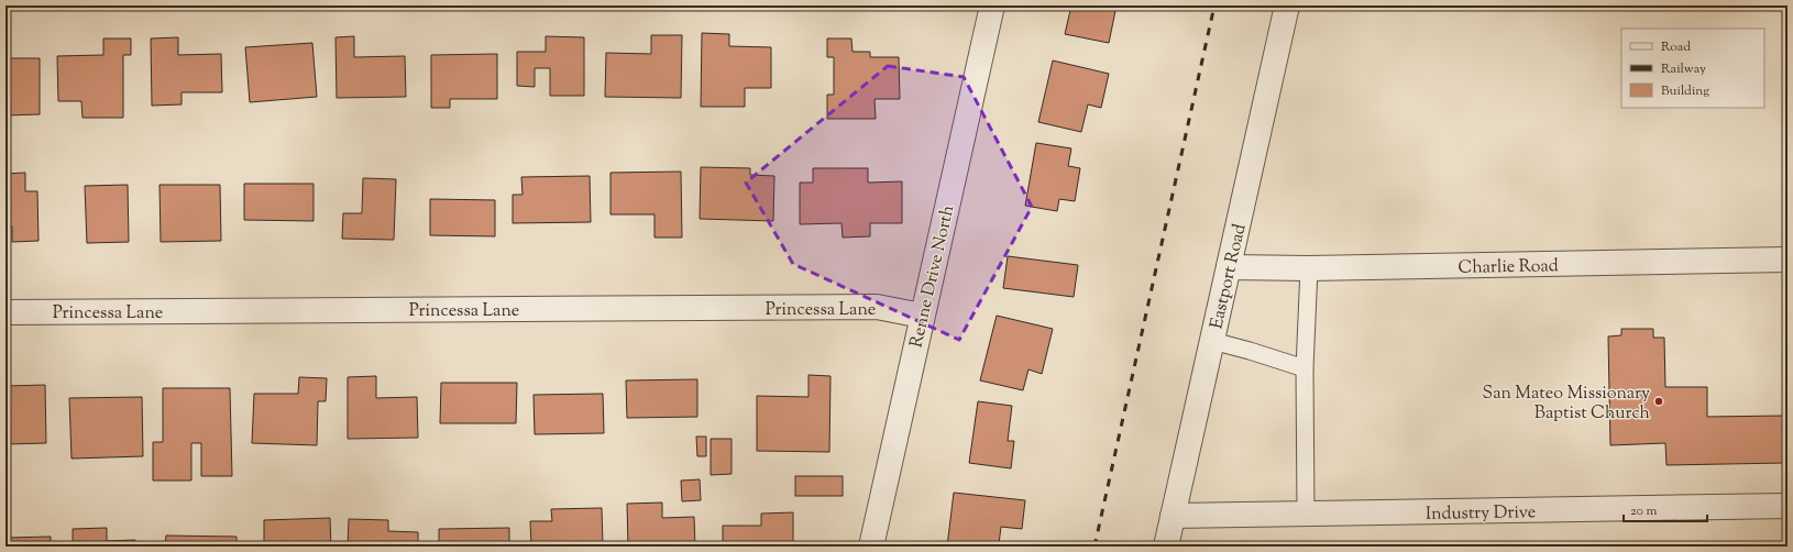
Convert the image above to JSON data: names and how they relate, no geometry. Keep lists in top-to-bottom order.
{
  "streets": {
    "street": [
      "Charlie Road",
      "Renne Drive North",
      "Eastport Road",
      "Princessa Lane",
      "Industry Drive"
    ]
  },
  "crossings": [
    ["Charlie Road", "Eastport Road"],
    ["Renne Drive North", "Princessa Lane"],
    ["Eastport Road", "Industry Drive"]
  ],
  "places": ["San Mateo Missionary Baptist Church"],
  "legend": ["Road", "Railway", "Building"],
  "scale_bar": "20 m"
}
